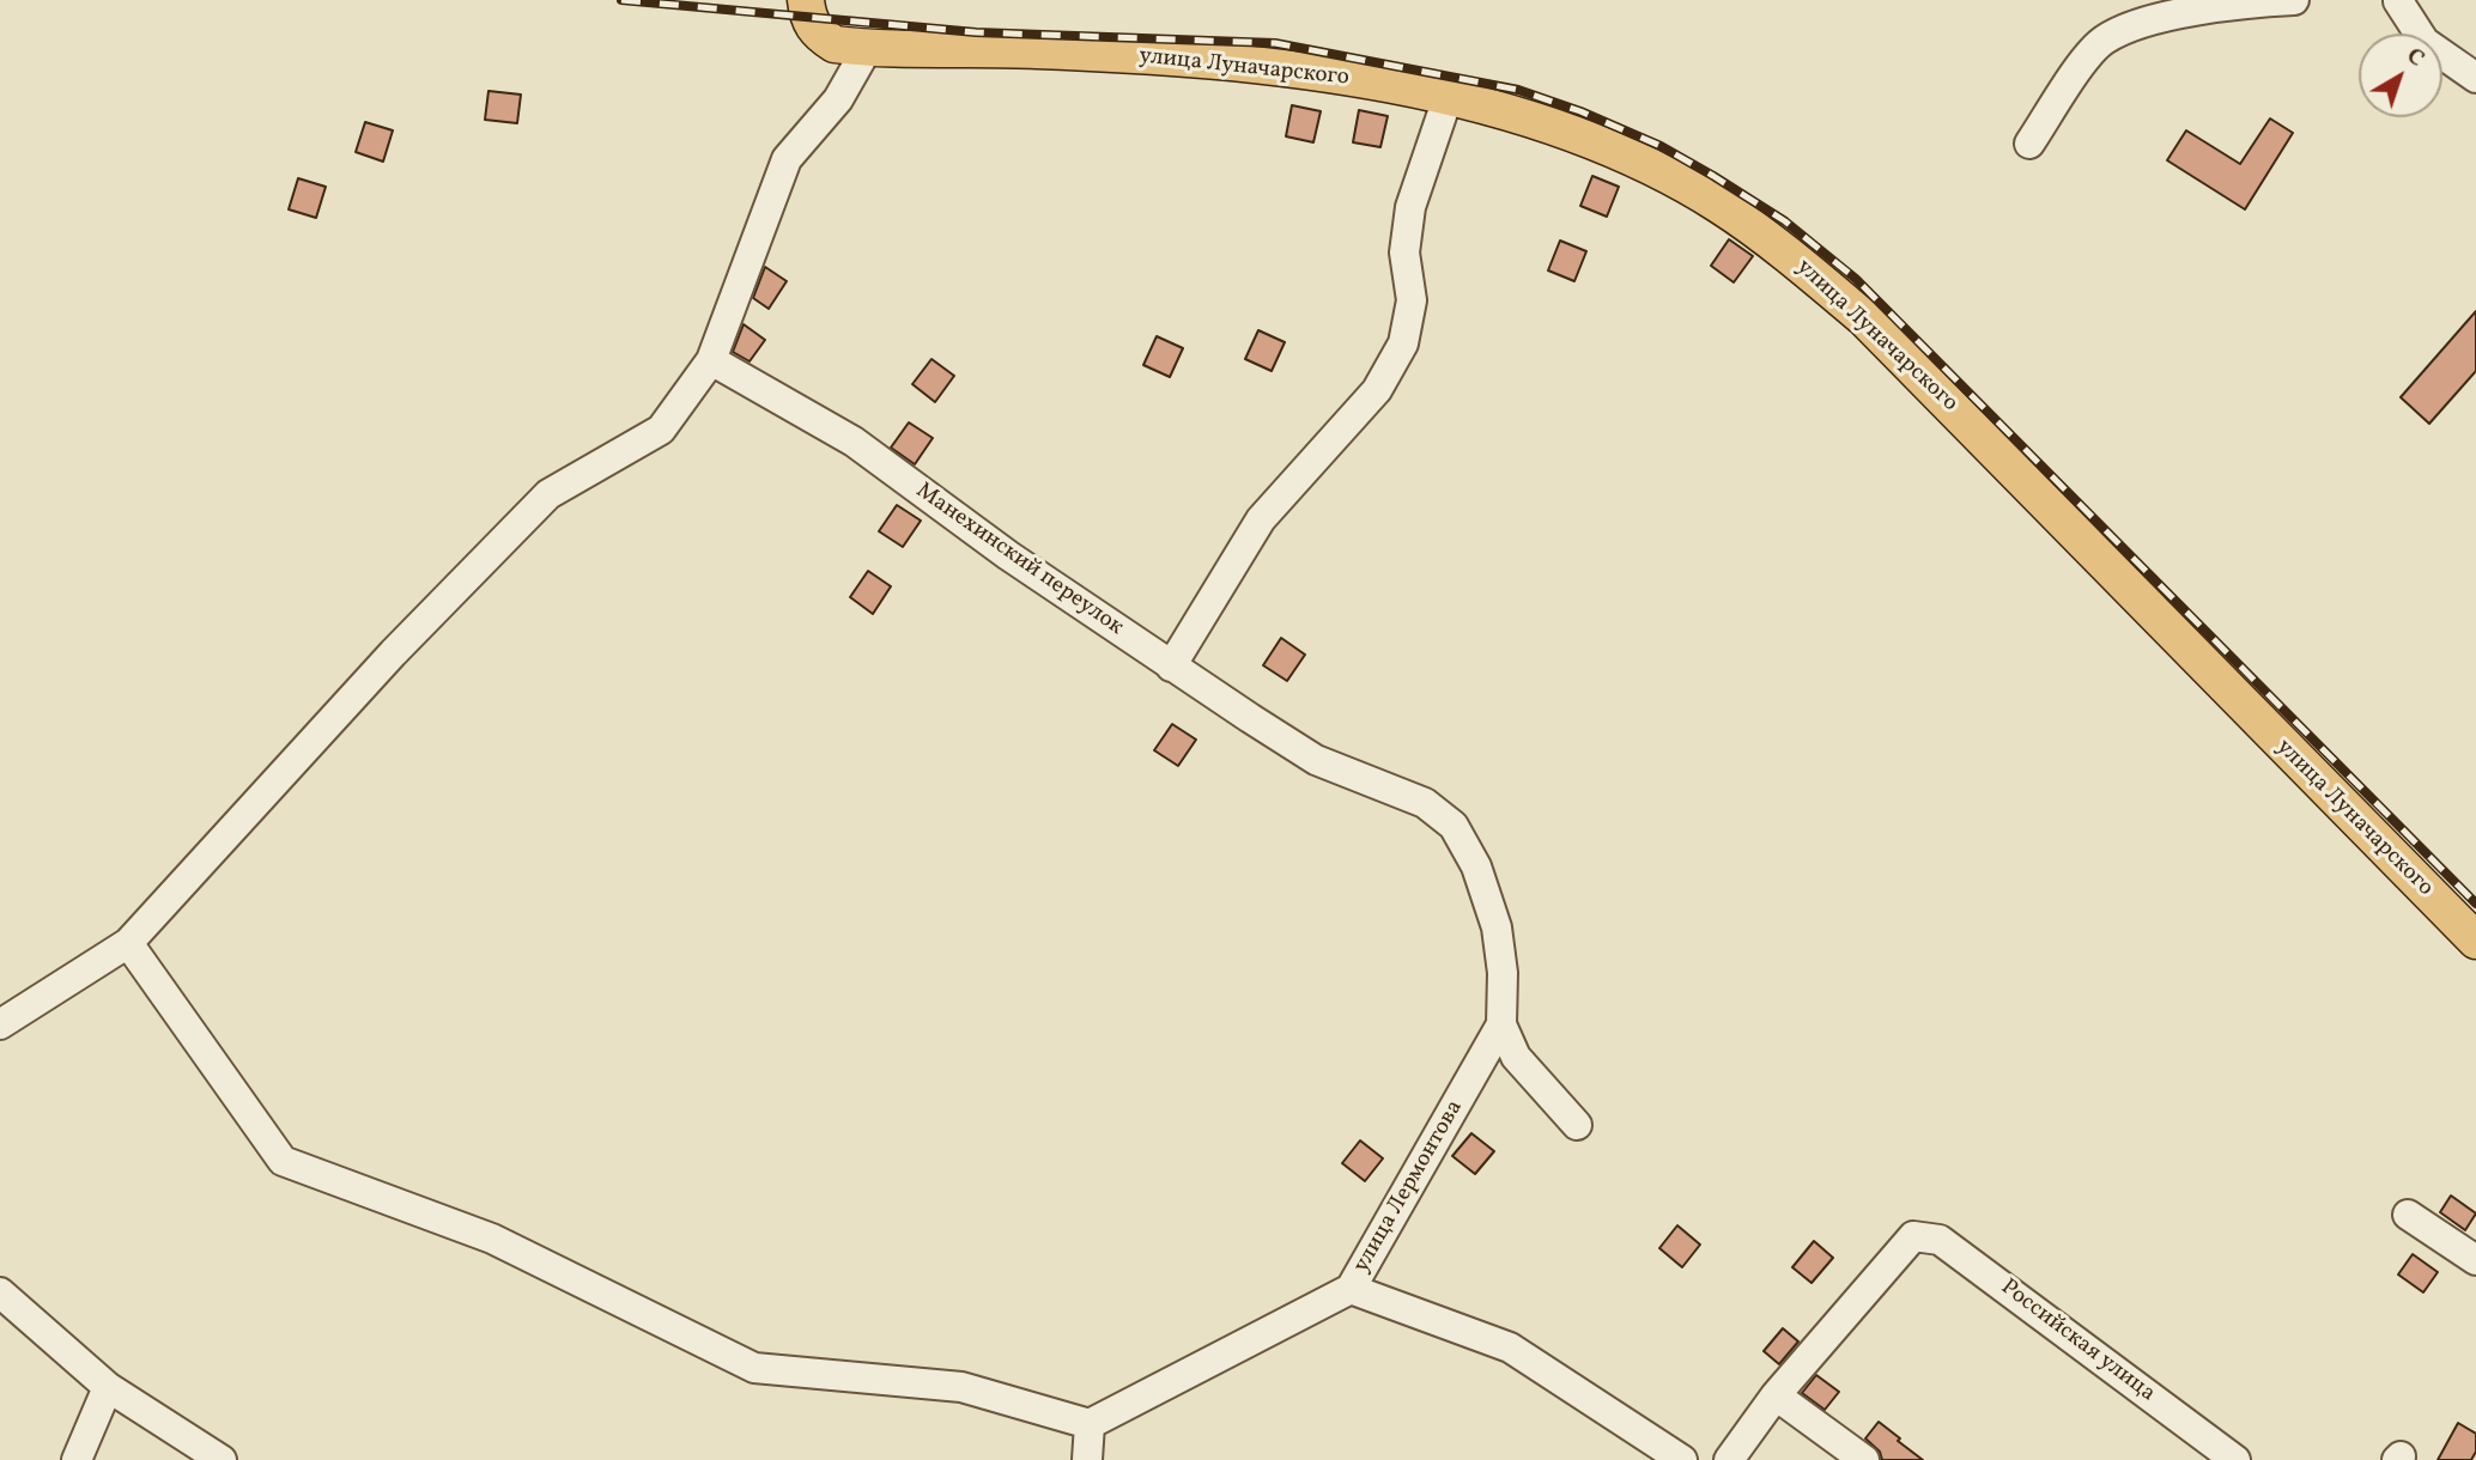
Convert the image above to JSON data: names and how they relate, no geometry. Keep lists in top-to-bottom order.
{
  "streets": {
    "main road": ["улица Луначарского"],
    "street": ["Манехинский переулок", "улица Лермонтова", "Российская улица"]
  },
  "crossings": [
    ["Манехинский переулок", "улица Лермонтова"]
  ],
  "north": "top right"
}
